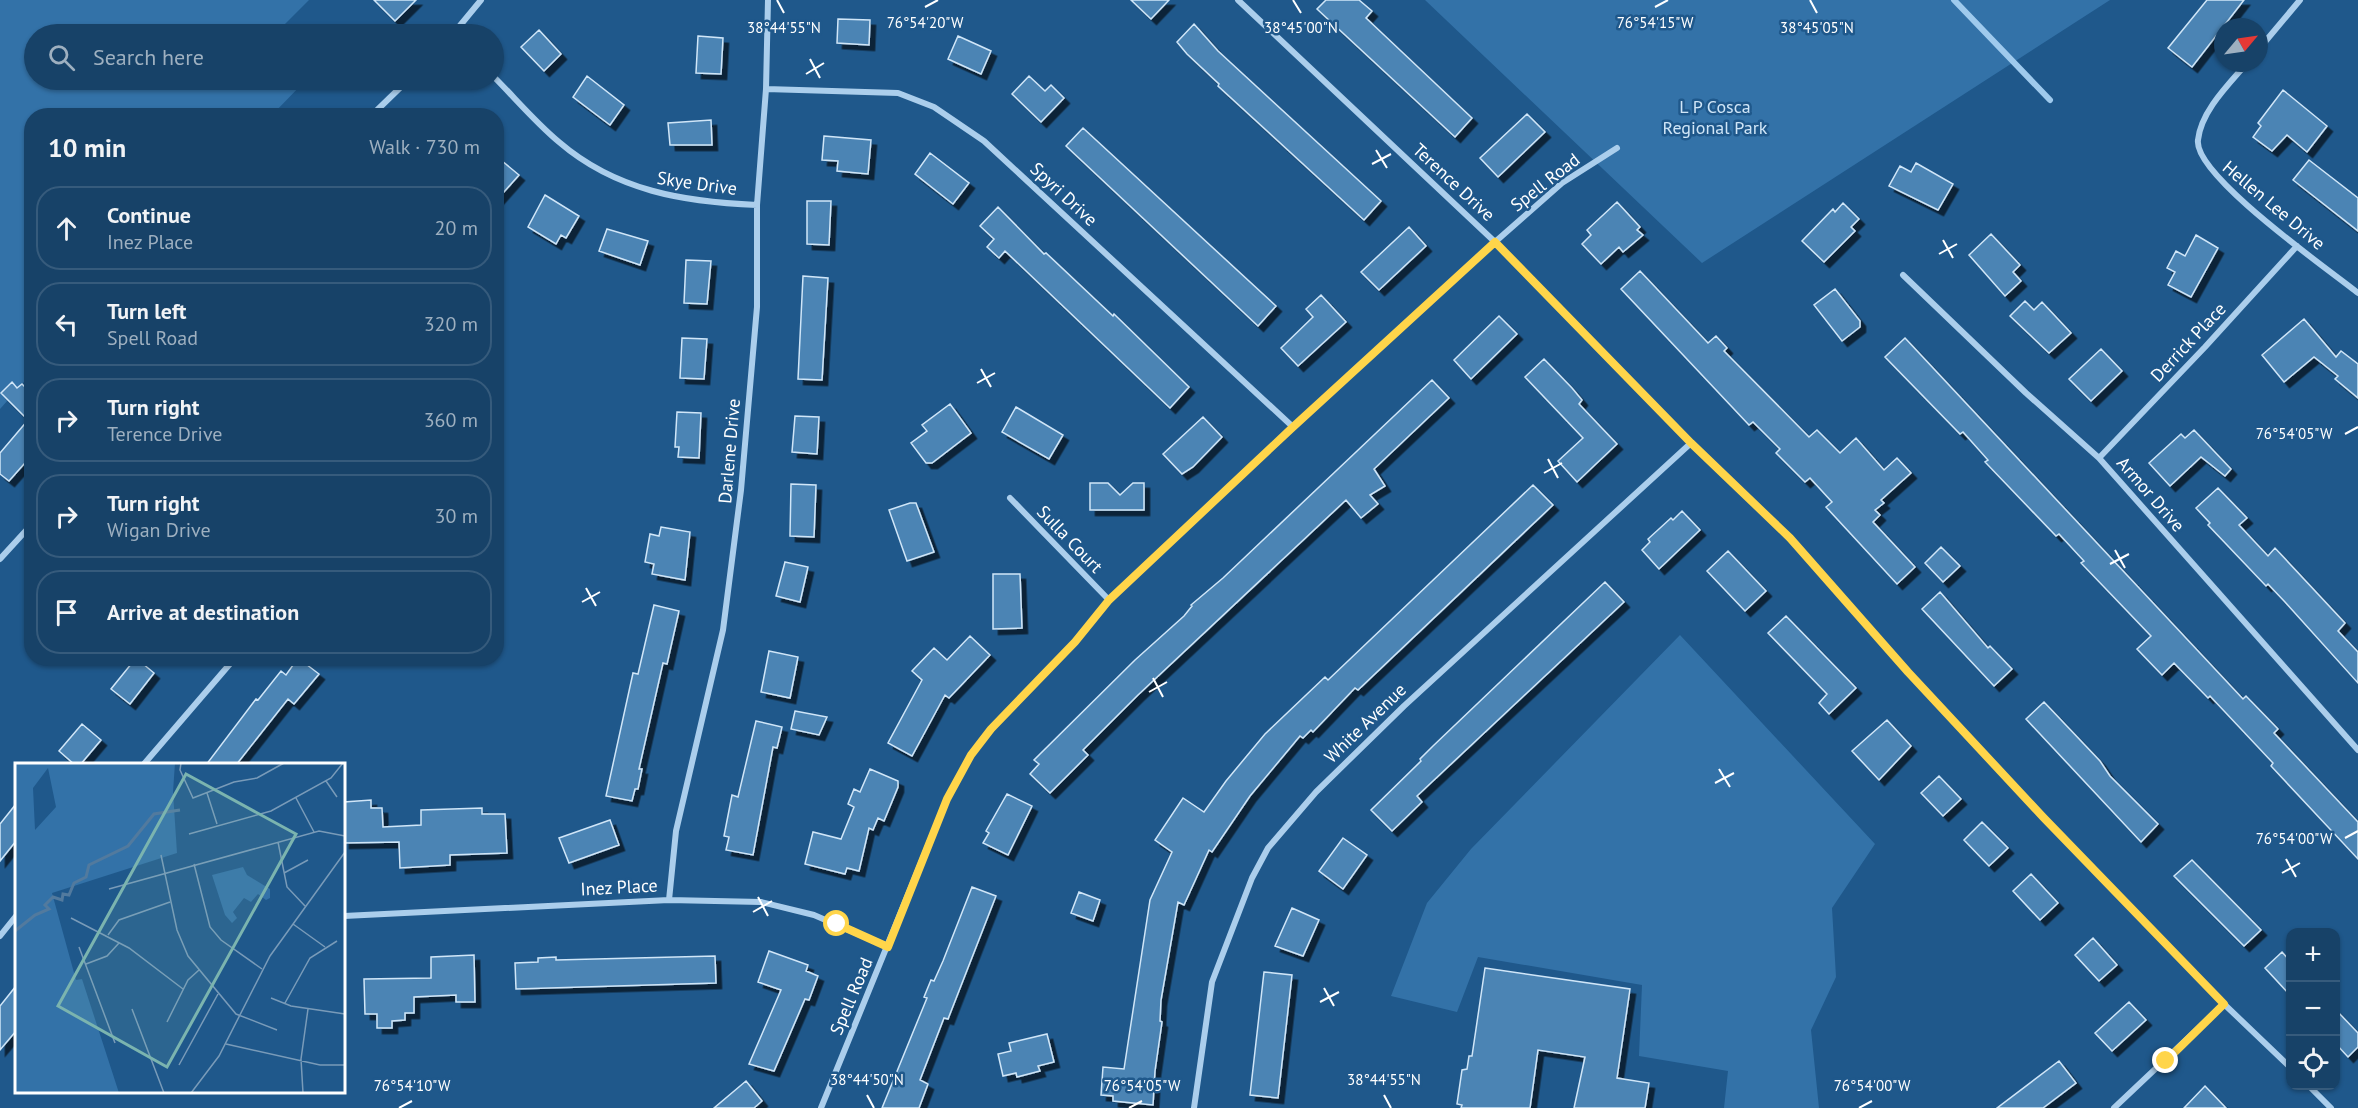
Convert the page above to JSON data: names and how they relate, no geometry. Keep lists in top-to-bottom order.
{
  "streets": {
    "street": [
      "Terence Drive",
      "Spell Road",
      "Skye Drive",
      "Spyri Drive",
      "Hellen Lee Drive",
      "Derrick Place",
      "Darlene Drive",
      "Armor Drive",
      "Sulla Court",
      "White Avenue",
      "Inez Place"
    ]
  },
  "crossings": [
    ["Terence Drive", "Spell Road"],
    ["Terence Drive", "White Avenue"],
    ["Spell Road", "Spyri Drive"],
    ["Spell Road", "Sulla Court"],
    ["Spell Road", "Inez Place"],
    ["Skye Drive", "Darlene Drive"],
    ["Spyri Drive", "Darlene Drive"],
    ["Hellen Lee Drive", "Derrick Place"],
    ["Derrick Place", "Armor Drive"],
    ["Darlene Drive", "Inez Place"]
  ],
  "parks": ["L P Cosca Regional Park"],
  "north": "top right",
  "page": {
    "search": "Search here",
    "heading": ["10 min", "Walk · 730 m"],
    "list": [
      ["Continue", "Inez Place", "20 m"],
      ["Turn left", "Spell Road", "320 m"],
      ["Turn right", "Terence Drive", "360 m"],
      ["Turn right", "Wigan Drive", "30 m"],
      "Arrive at destination"
    ],
    "map_buttons": ["+", "−"]
  },
  "coordinates": [
    "76°54'20\"W",
    "76°54'15\"W",
    "38°44'55\"N",
    "38°45'00\"N",
    "38°45'05\"N",
    "76°54'05\"W",
    "76°54'00\"W",
    "38°44'50\"N",
    "76°54'10\"W"
  ]
}
